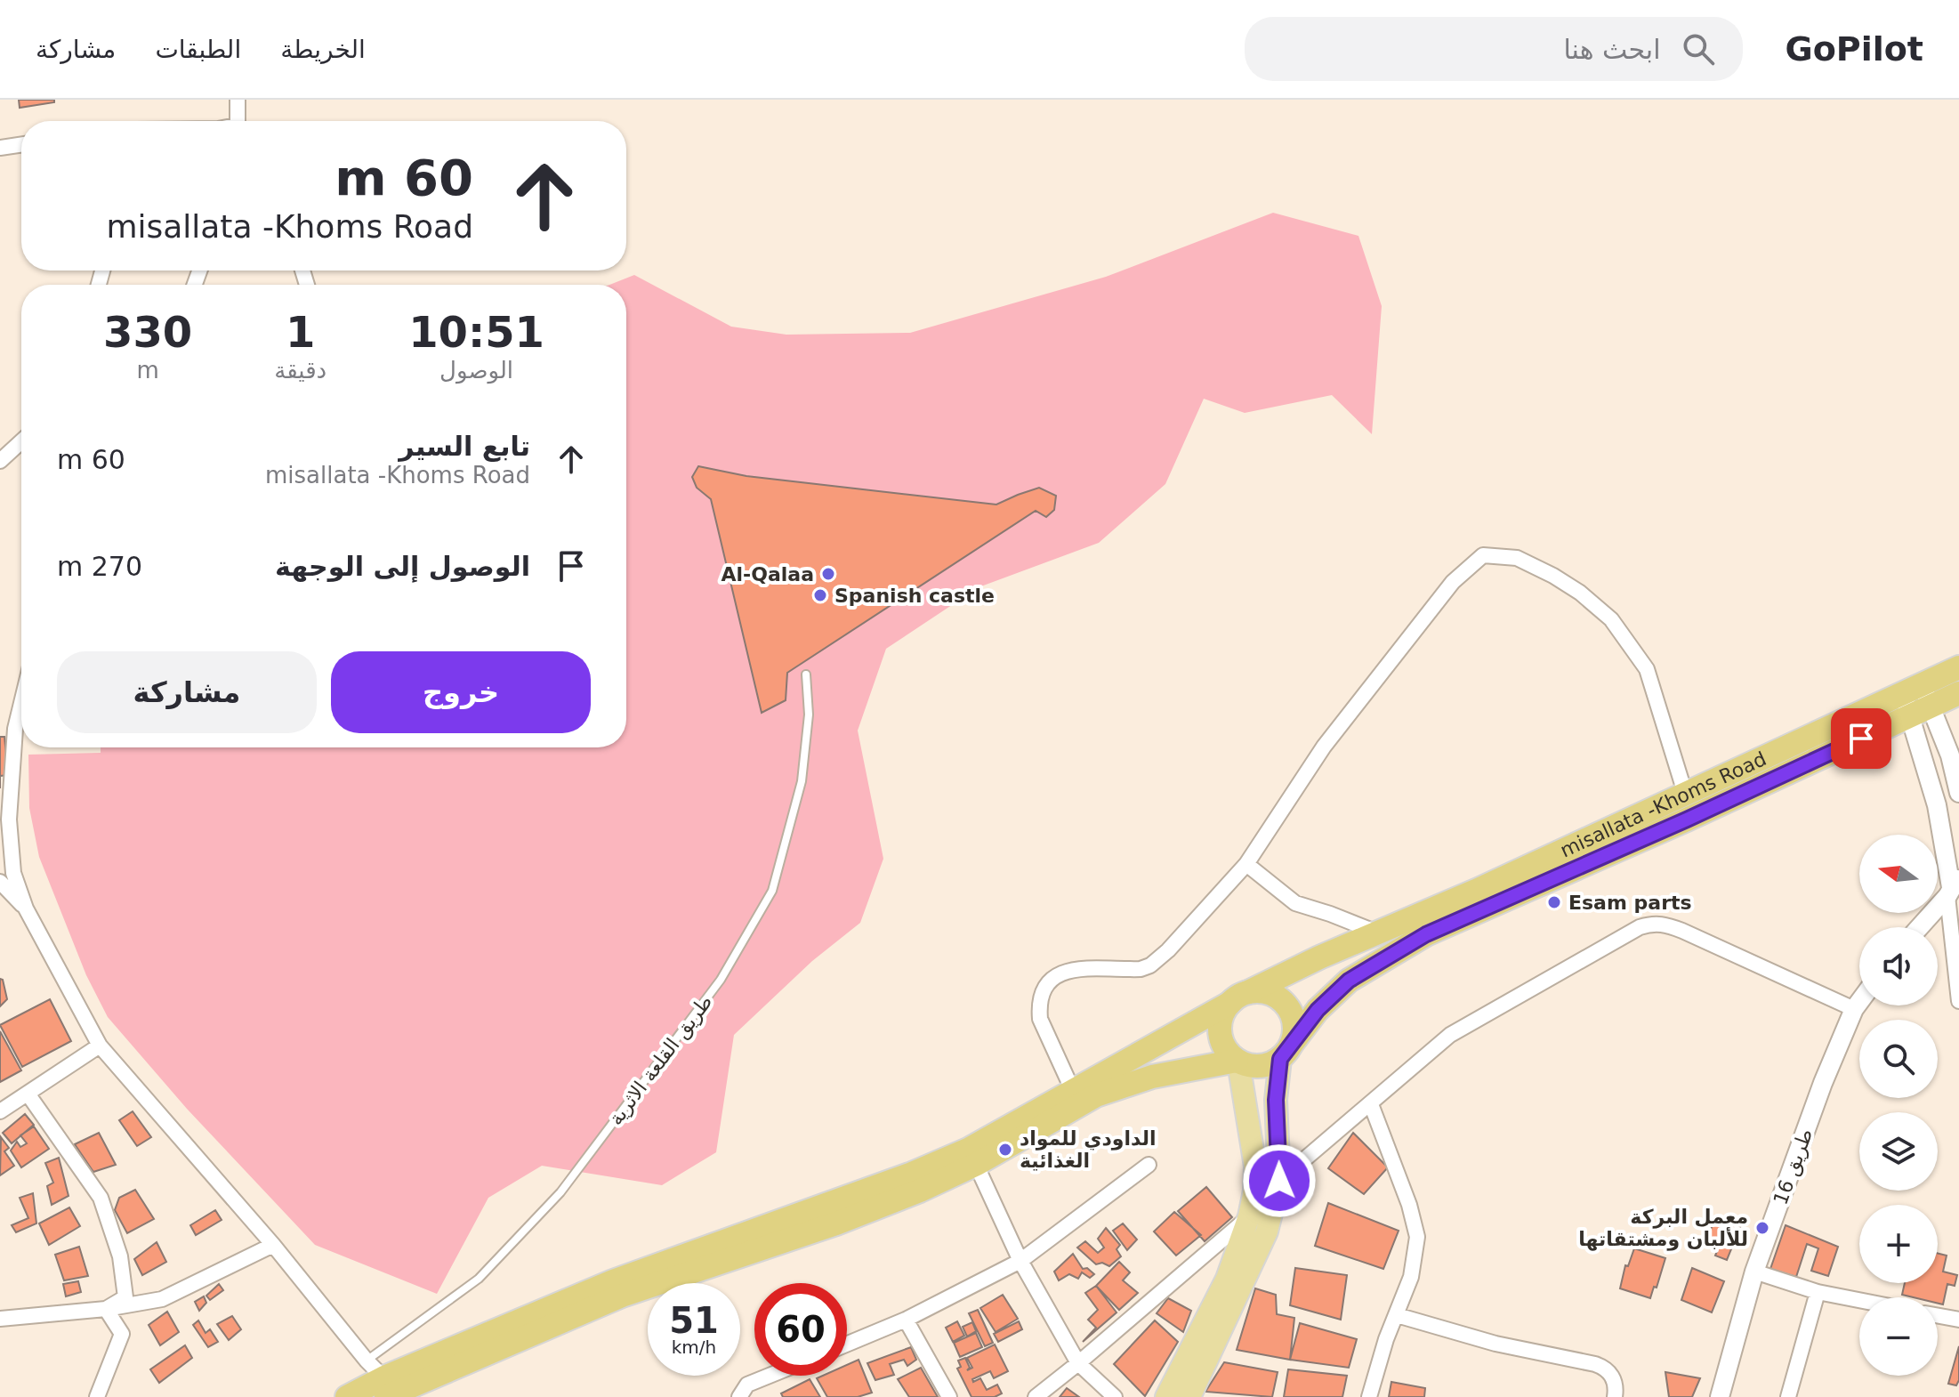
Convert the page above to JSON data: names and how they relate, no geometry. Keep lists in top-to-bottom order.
{
  "streets": {
    "highway": ["misallata -Khoms Road"],
    "street": ["طريق 16"],
    "lane": ["طريق القلعة الاثرية"]
  },
  "places": [
    "Al-Qalaa",
    "Spanish castle",
    "Esam parts",
    "الداودي للمواد الغذائية",
    "معمل البركة للألبان ومشتقاتها"
  ],
  "north": "left",
  "page": {
    "header": "GoPilot",
    "search": "ابحث هنا",
    "nav": ["الخريطة", "الطبقات", "مشاركة"],
    "turn": ["60 m", "misallata -Khoms Road"],
    "eta": [
      "10:51",
      "الوصول",
      "1",
      "دقيقة",
      "330",
      "m"
    ],
    "list": [
      {
        "name": "تابع السير",
        "note": "misallata -Khoms Road",
        "value": "60 m"
      },
      {
        "name": "الوصول إلى الوجهة",
        "value": "270 m"
      }
    ],
    "buttons": ["خروج", "مشاركة"],
    "map_buttons": ["+", "−"],
    "speed": "51 km/h",
    "limit": "60"
  }
}
